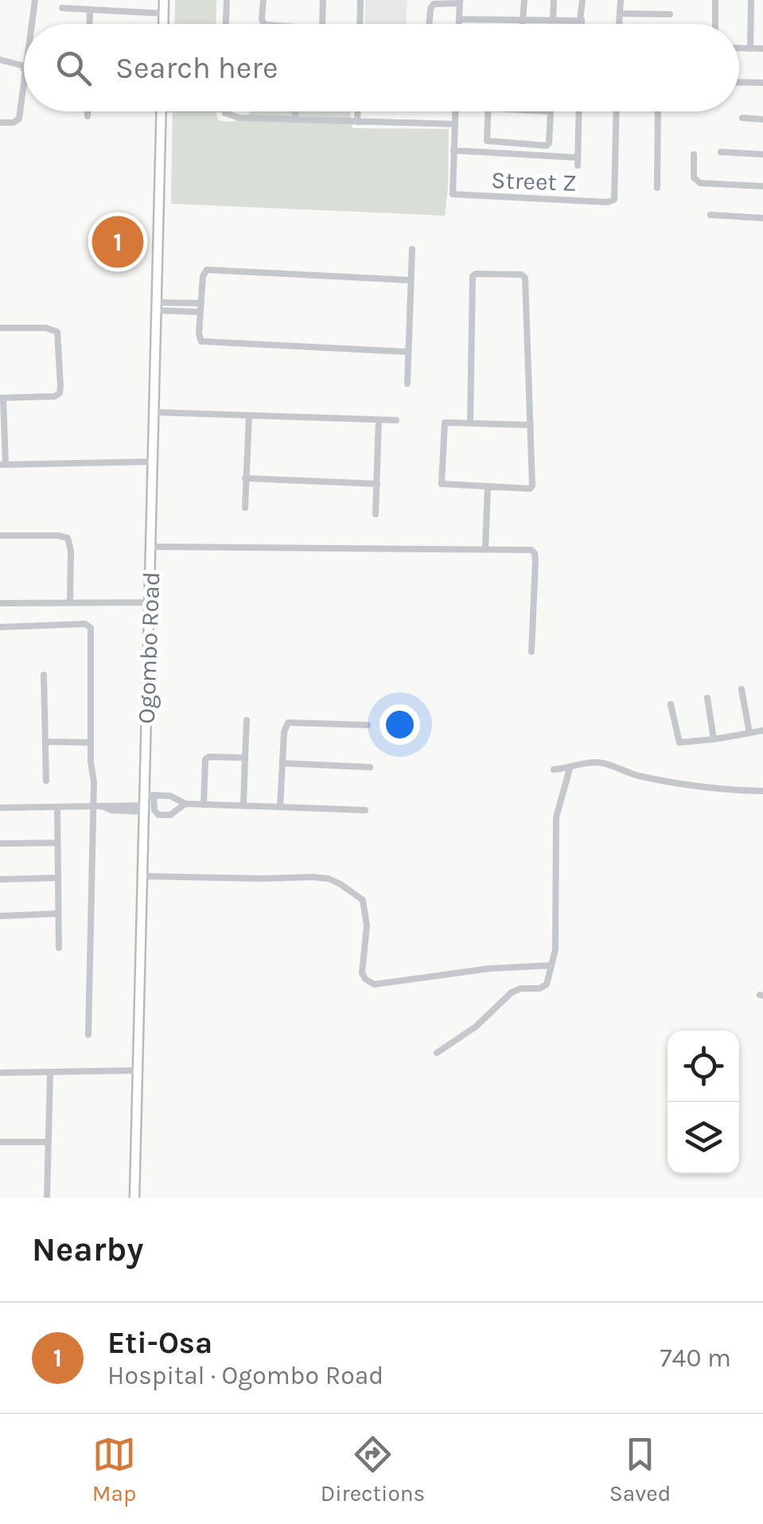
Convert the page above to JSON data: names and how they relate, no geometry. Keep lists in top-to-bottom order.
{
  "streets": {
    "main road": ["Ogombo Road"],
    "street": ["Street Z"]
  },
  "page": {
    "search": "Search here",
    "pins": "1",
    "heading": "Nearby",
    "list": [
      {
        "mark": "1",
        "name": "Eti-Osa",
        "note": "Hospital · Ogombo Road",
        "value": "740 m"
      }
    ],
    "nav": ["Map", "Directions", "Saved"]
  }
}
